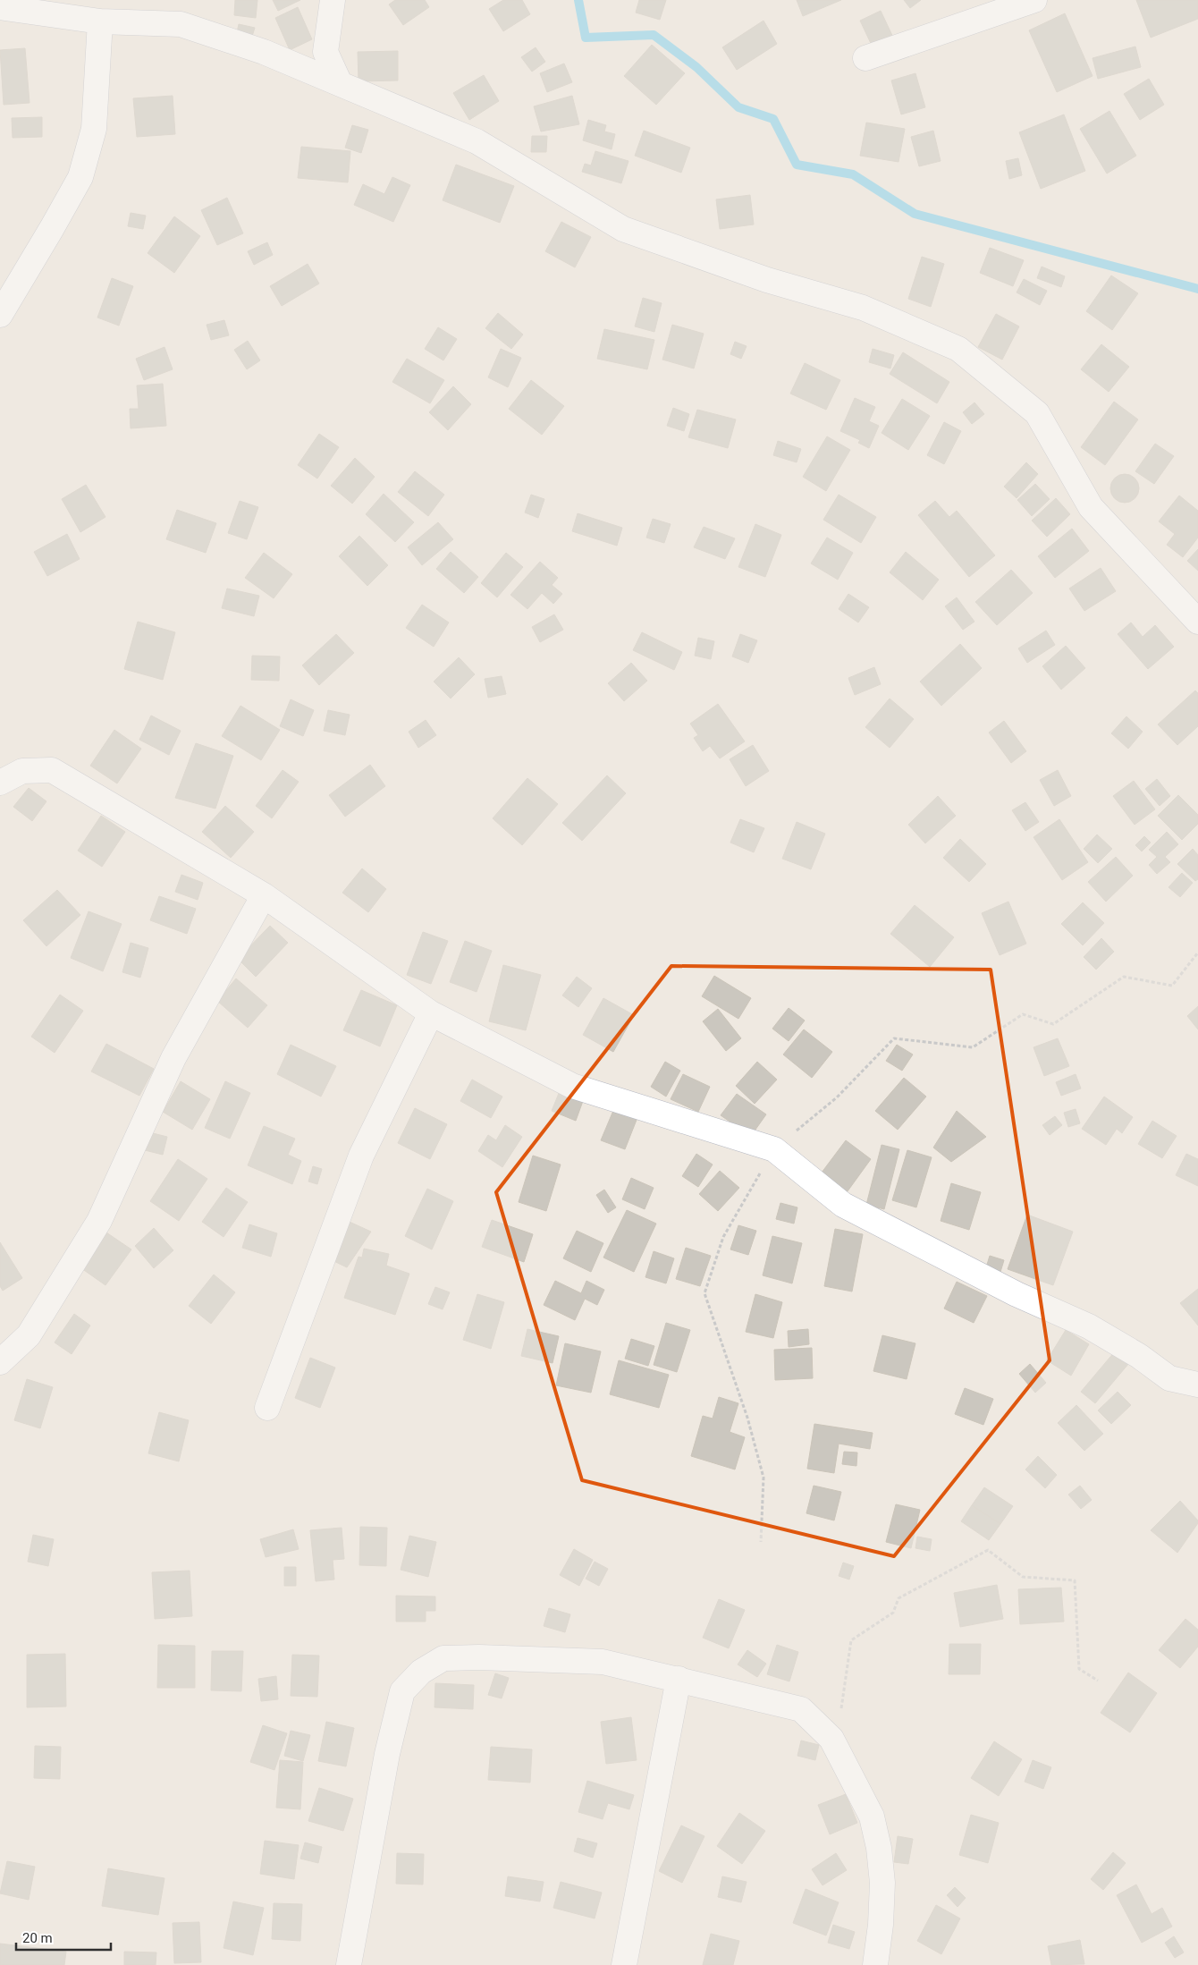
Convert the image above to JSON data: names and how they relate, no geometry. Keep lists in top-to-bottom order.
{
  "scale_bar": "20 m"
}
